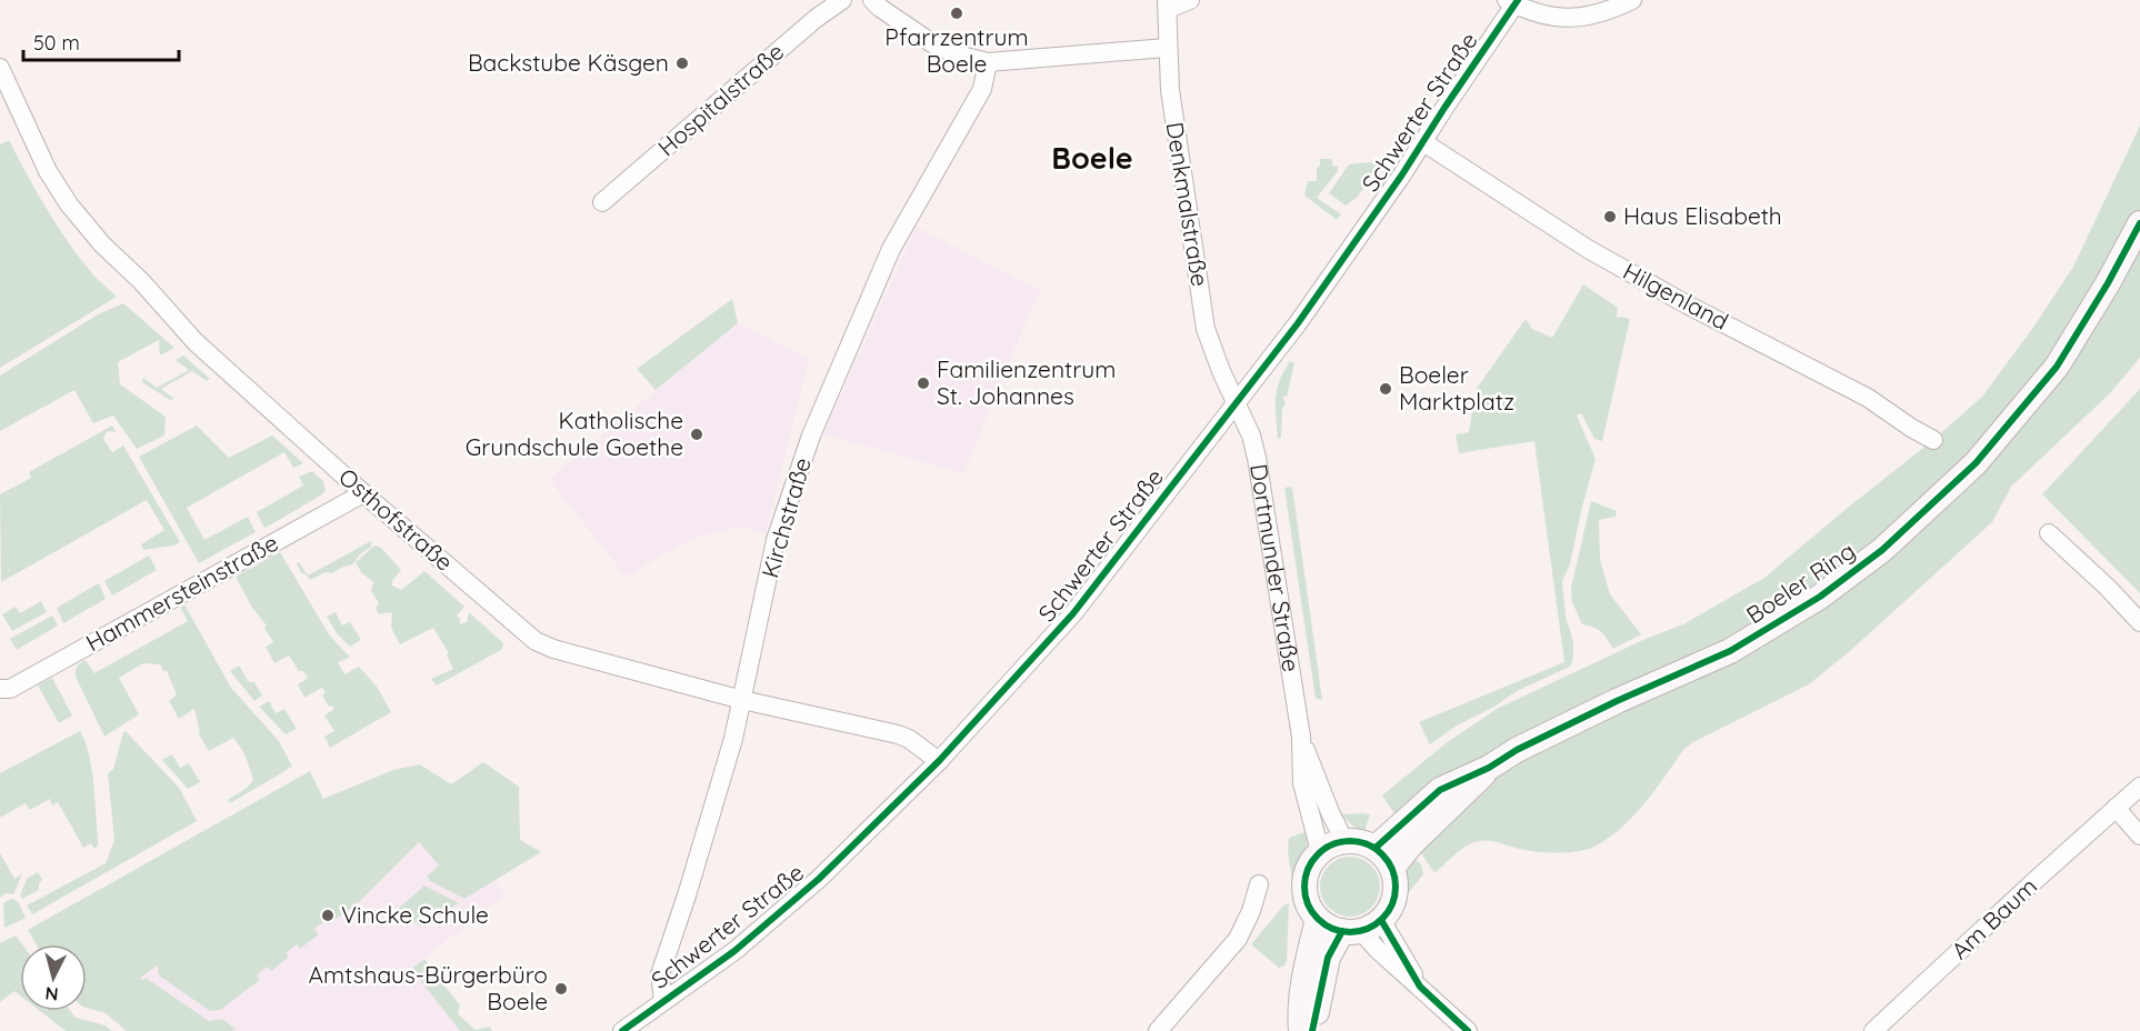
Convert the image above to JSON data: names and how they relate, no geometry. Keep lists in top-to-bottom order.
{
  "streets": {
    "main road": ["Boeler Ring"],
    "street": [
      "Hospitalstraße",
      "Schwerter Straße",
      "Denkmalstraße",
      "Hilgenland",
      "Kirchstraße",
      "Osthofstraße",
      "Dortmunder Straße",
      "Hammersteinstraße",
      "Am Baum"
    ]
  },
  "crossings": [
    ["Schwerter Straße", "Denkmalstraße"],
    ["Schwerter Straße", "Hilgenland"],
    ["Schwerter Straße", "Kirchstraße"],
    ["Schwerter Straße", "Osthofstraße"],
    ["Schwerter Straße", "Dortmunder Straße"],
    ["Denkmalstraße", "Dortmunder Straße"],
    ["Kirchstraße", "Osthofstraße"],
    ["Osthofstraße", "Hammersteinstraße"],
    ["Dortmunder Straße", "Boeler Ring"]
  ],
  "districts": ["Boele"],
  "places": [
    "Pfarrzentrum Boele",
    "Backstube Käsgen",
    "Haus Elisabeth",
    "Familienzentrum St. Johannes",
    "Boeler Marktplatz",
    "Katholische Grundschule Goethe",
    "Vincke Schule",
    "Amtshaus-Bürgerbüro Boele"
  ],
  "scale_bar": "50 m",
  "north": "bottom"
}
